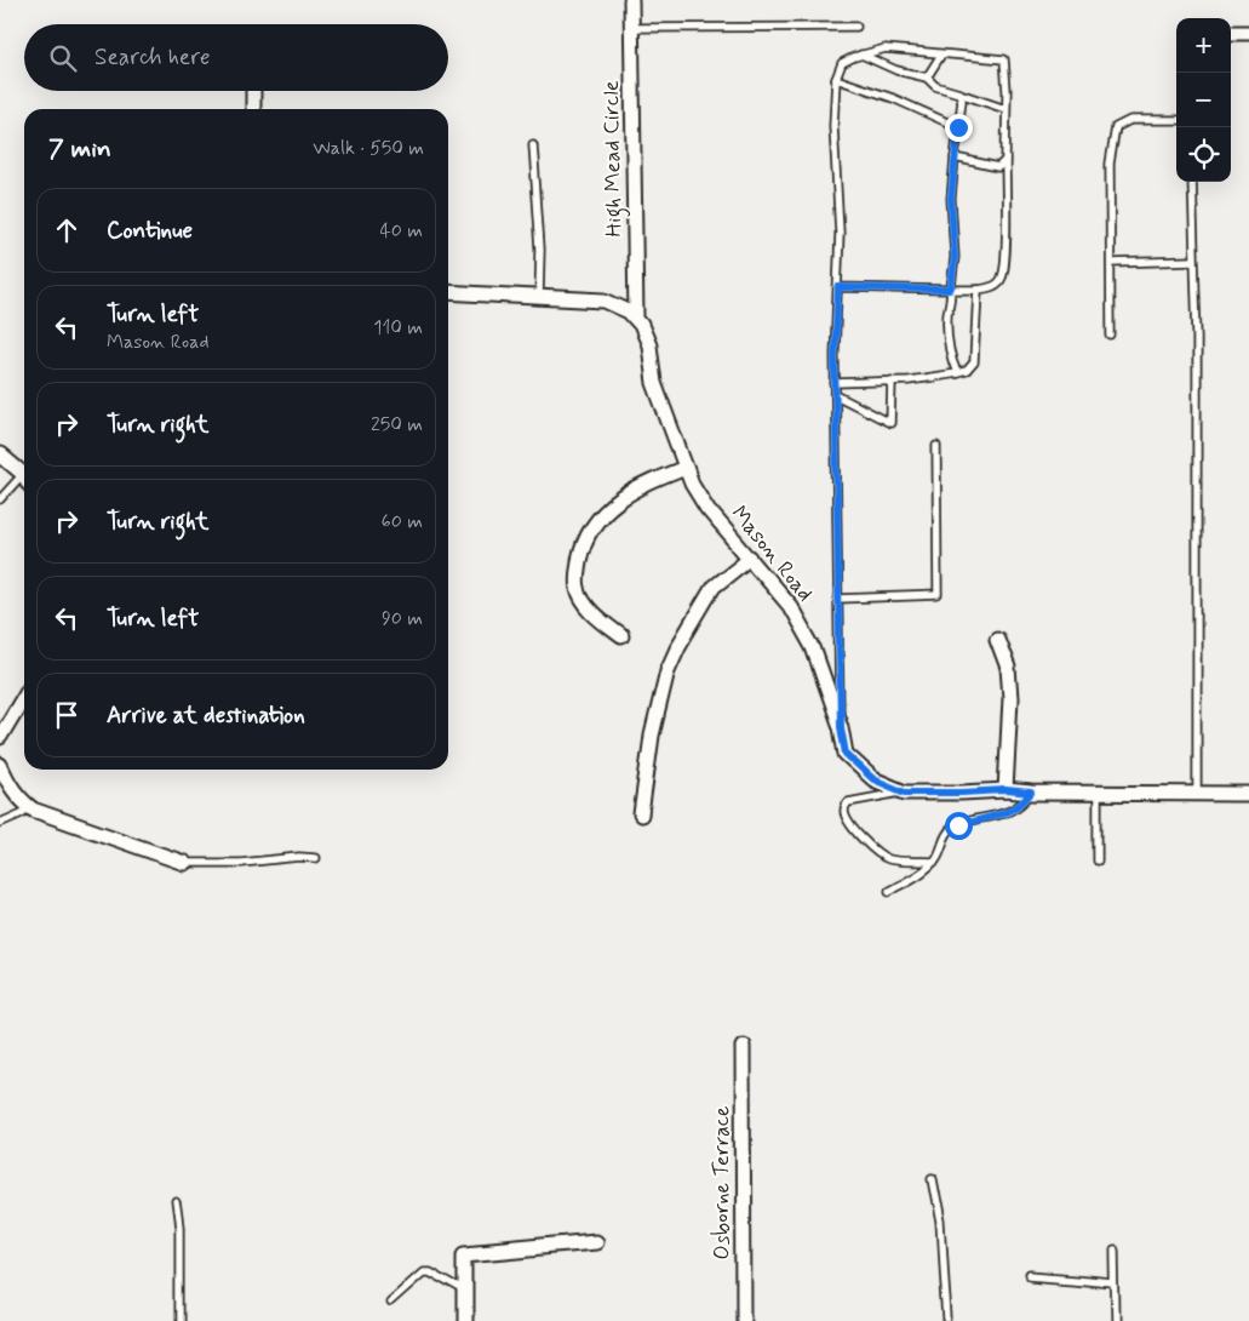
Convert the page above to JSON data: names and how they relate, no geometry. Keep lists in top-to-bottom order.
{
  "streets": {
    "street": ["High Mead Circle", "Mason Road", "Osborne Terrace"]
  },
  "crossings": [
    ["High Mead Circle", "Mason Road"]
  ],
  "page": {
    "map_buttons": ["+", "−"],
    "search": "Search here",
    "heading": ["7 min", "Walk · 550 m"],
    "list": [
      ["Continue", "40 m"],
      ["Turn left", "Mason Road", "110 m"],
      ["Turn right", "250 m"],
      ["Turn right", "60 m"],
      ["Turn left", "90 m"],
      "Arrive at destination"
    ]
  }
}
